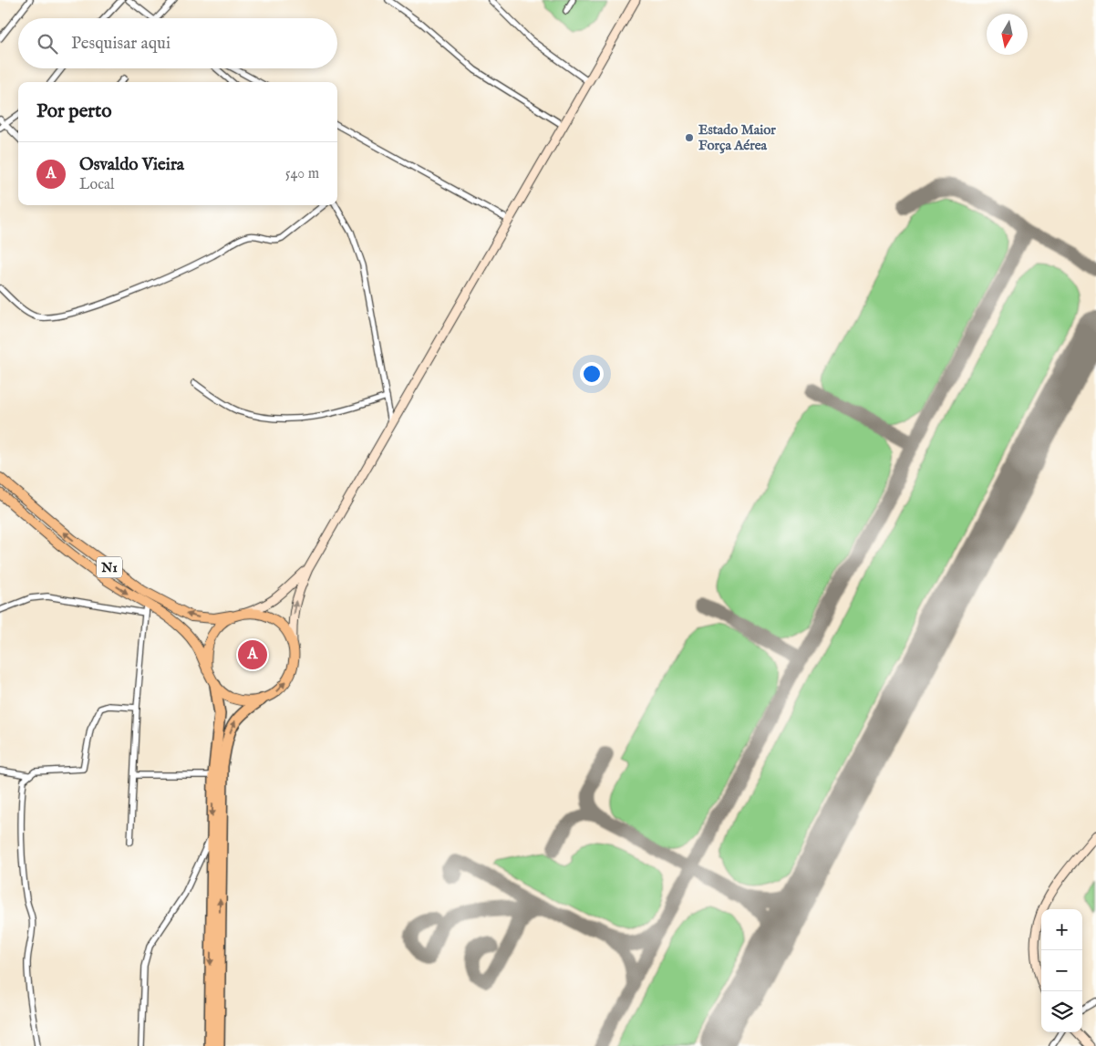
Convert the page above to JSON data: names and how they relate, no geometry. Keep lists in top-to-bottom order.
{
  "streets": {
    "main road": ["N1"]
  },
  "places": ["Estado Maior Força Aérea"],
  "north": "bottom",
  "page": {
    "search": "Pesquisar aqui",
    "heading": "Por perto",
    "list": [
      {
        "mark": "A",
        "name": "Osvaldo Vieira",
        "note": "Local",
        "value": "540 m"
      }
    ],
    "pins": "A",
    "map_buttons": ["+", "−"]
  }
}
